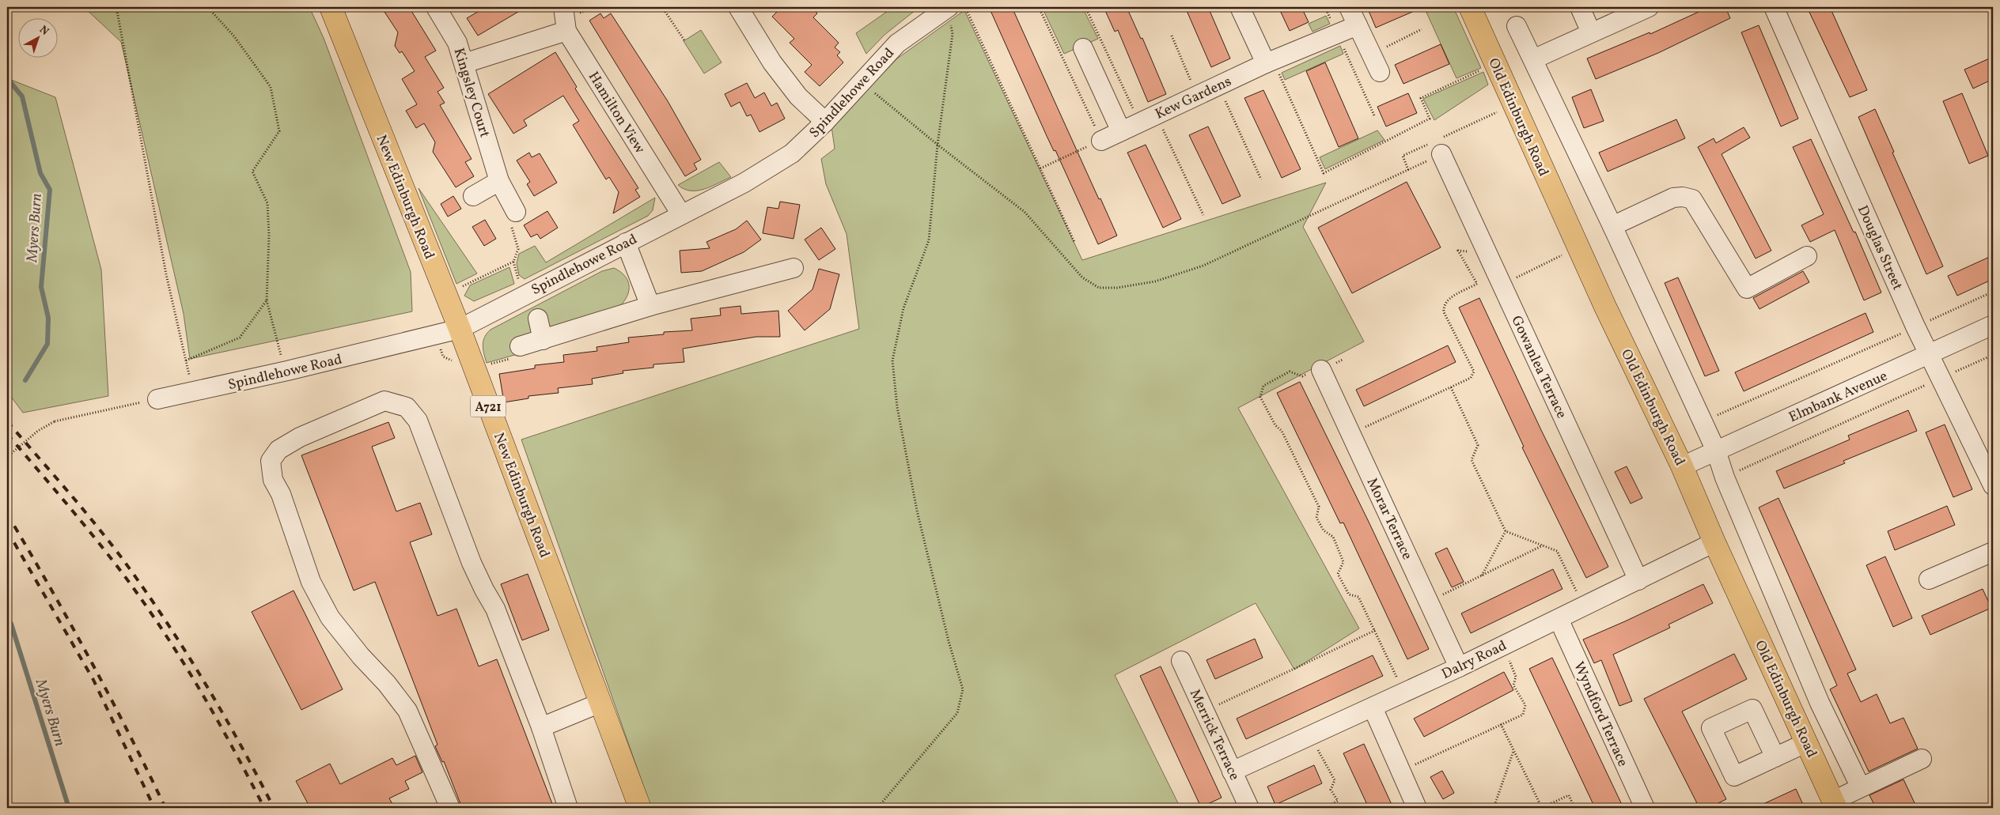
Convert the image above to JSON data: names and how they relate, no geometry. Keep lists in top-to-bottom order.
{
  "streets": {
    "main road": ["Old Edinburgh Road", "New Edinburgh Road", "A721"],
    "street": [
      "Kingsley Court",
      "Spindlehowe Road",
      "Kew Gardens",
      "Hamilton View",
      "Douglas Street",
      "Gowanlea Terrace",
      "Elmbank Avenue",
      "Morar Terrace",
      "Dalry Road",
      "Wyndford Terrace",
      "Merrick Terrace"
    ]
  },
  "crossings": [
    ["Spindlehowe Road", "Hamilton View"],
    ["Spindlehowe Road", "New Edinburgh Road"],
    ["Old Edinburgh Road", "Elmbank Avenue"],
    ["Old Edinburgh Road", "Dalry Road"],
    ["Douglas Street", "Elmbank Avenue"],
    ["Gowanlea Terrace", "Dalry Road"],
    ["Morar Terrace", "Dalry Road"],
    ["Dalry Road", "Wyndford Terrace"],
    ["Dalry Road", "Merrick Terrace"]
  ],
  "water": ["Myers Burn"],
  "north": "top right"
}
